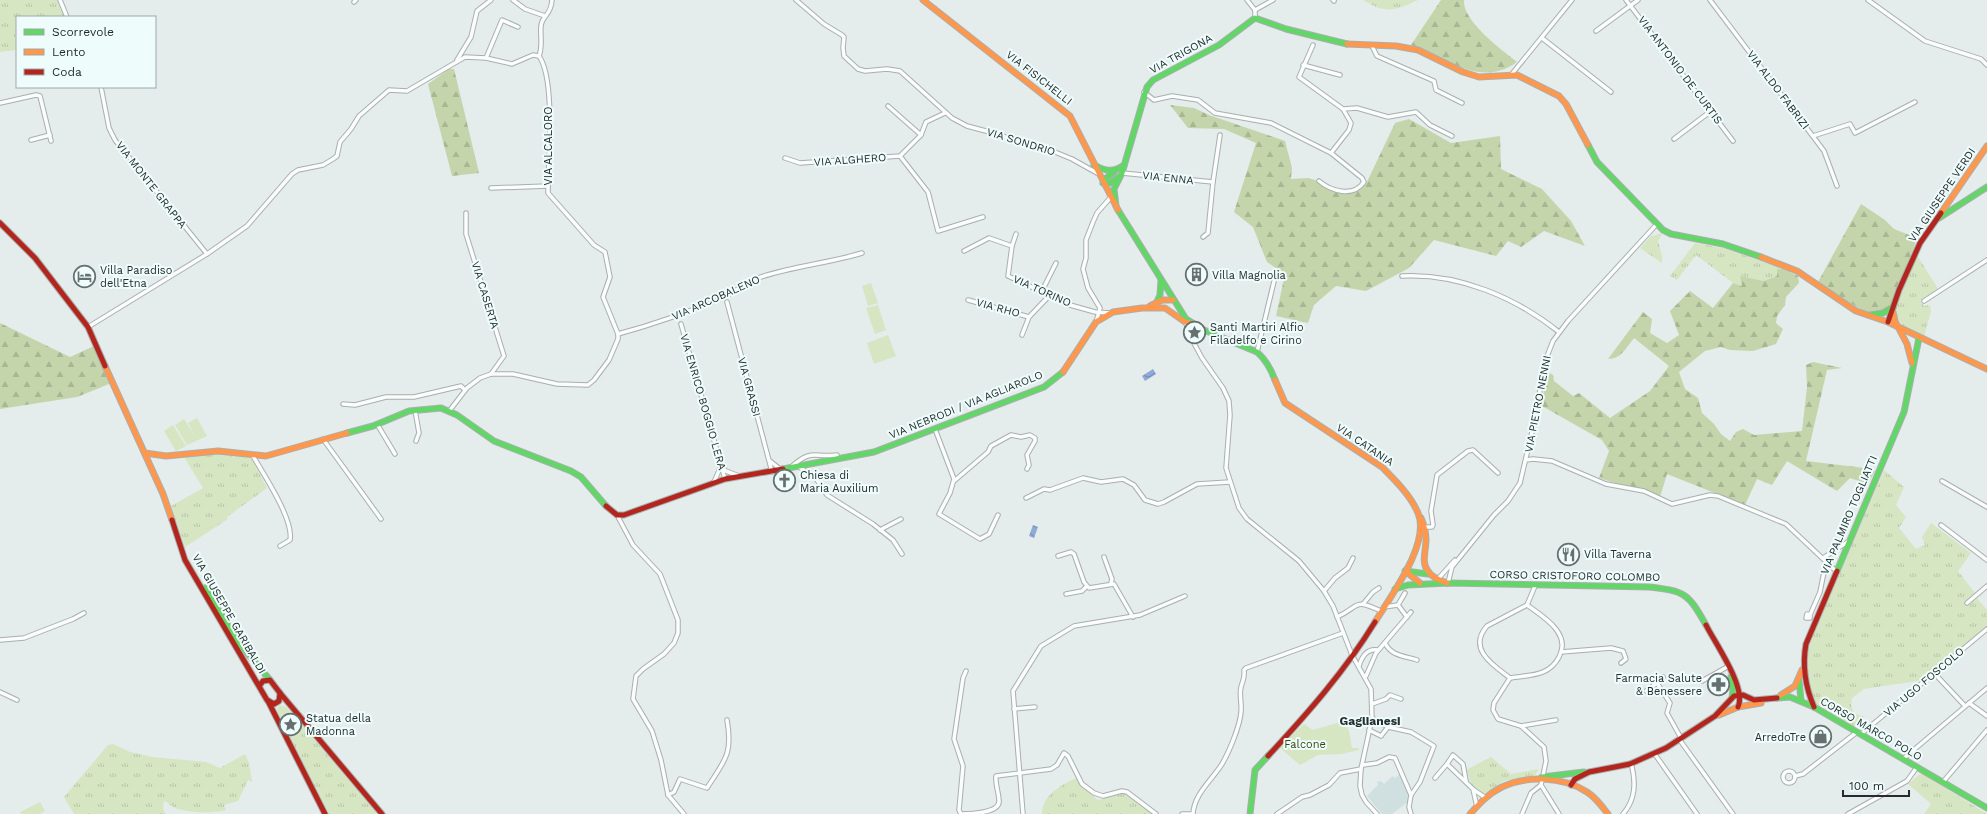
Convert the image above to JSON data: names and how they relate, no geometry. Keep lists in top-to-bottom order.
{
  "streets": {
    "street": [
      "VIA TRIGONA",
      "VIA ANTONIO DE CURTIS",
      "VIA FISICHELLI",
      "VIA ALDO FABRIZI",
      "VIA SONDRIO",
      "VIA ALCALORO",
      "VIA ALGHERO",
      "VIA ENNA",
      "VIA MONTE GRAPPA",
      "VIA GIUSEPPE VERDI",
      "VIA TORINO",
      "VIA CASERTA",
      "VIA ARCOBALENO",
      "VIA RHO",
      "VIA GRASSI",
      "VIA ENRICO BOGGIO LERA",
      "VIA PIETRO NENNI",
      "VIA NEBRODI / VIA AGLIAROLO",
      "VIA CATANIA",
      "VIA PALMIRO TOGLIATTI",
      "CORSO CRISTOFORO COLOMBO",
      "VIA GIUSEPPE GARIBALDI",
      "VIA UGO FOSCOLO",
      "CORSO MARCO POLO"
    ]
  },
  "crossings": [
    ["VIA TRIGONA", "VIA ENNA"],
    ["VIA TRIGONA", "VIA CATANIA"],
    ["VIA FISICHELLI", "VIA SONDRIO"],
    ["VIA FISICHELLI", "VIA CATANIA"],
    ["VIA SONDRIO", "VIA ALGHERO"],
    ["VIA ALCALORO", "VIA ARCOBALENO"],
    ["VIA GRASSI", "VIA NEBRODI / VIA AGLIAROLO"],
    ["VIA ENRICO BOGGIO LERA", "VIA NEBRODI / VIA AGLIAROLO"],
    ["VIA UGO FOSCOLO", "CORSO MARCO POLO"]
  ],
  "districts": ["Gaglianesi"],
  "parks": ["Falcone"],
  "places": {
    "building": ["Villa Magnolia"],
    "hotel": ["Villa Paradiso dell'Etna"],
    "place": ["Santi Martiri Alfio Filadelfo e Cirino", "Statua della Madonna"],
    "church": ["Chiesa di Maria Auxilium"],
    "restaurant": ["Villa Taverna"],
    "pharmacy": ["Farmacia Salute & Benessere"],
    "shop": ["ArredoTre"]
  },
  "legend": ["Scorrevole", "Lento", "Coda"],
  "scale_bar": "100 m"
}
